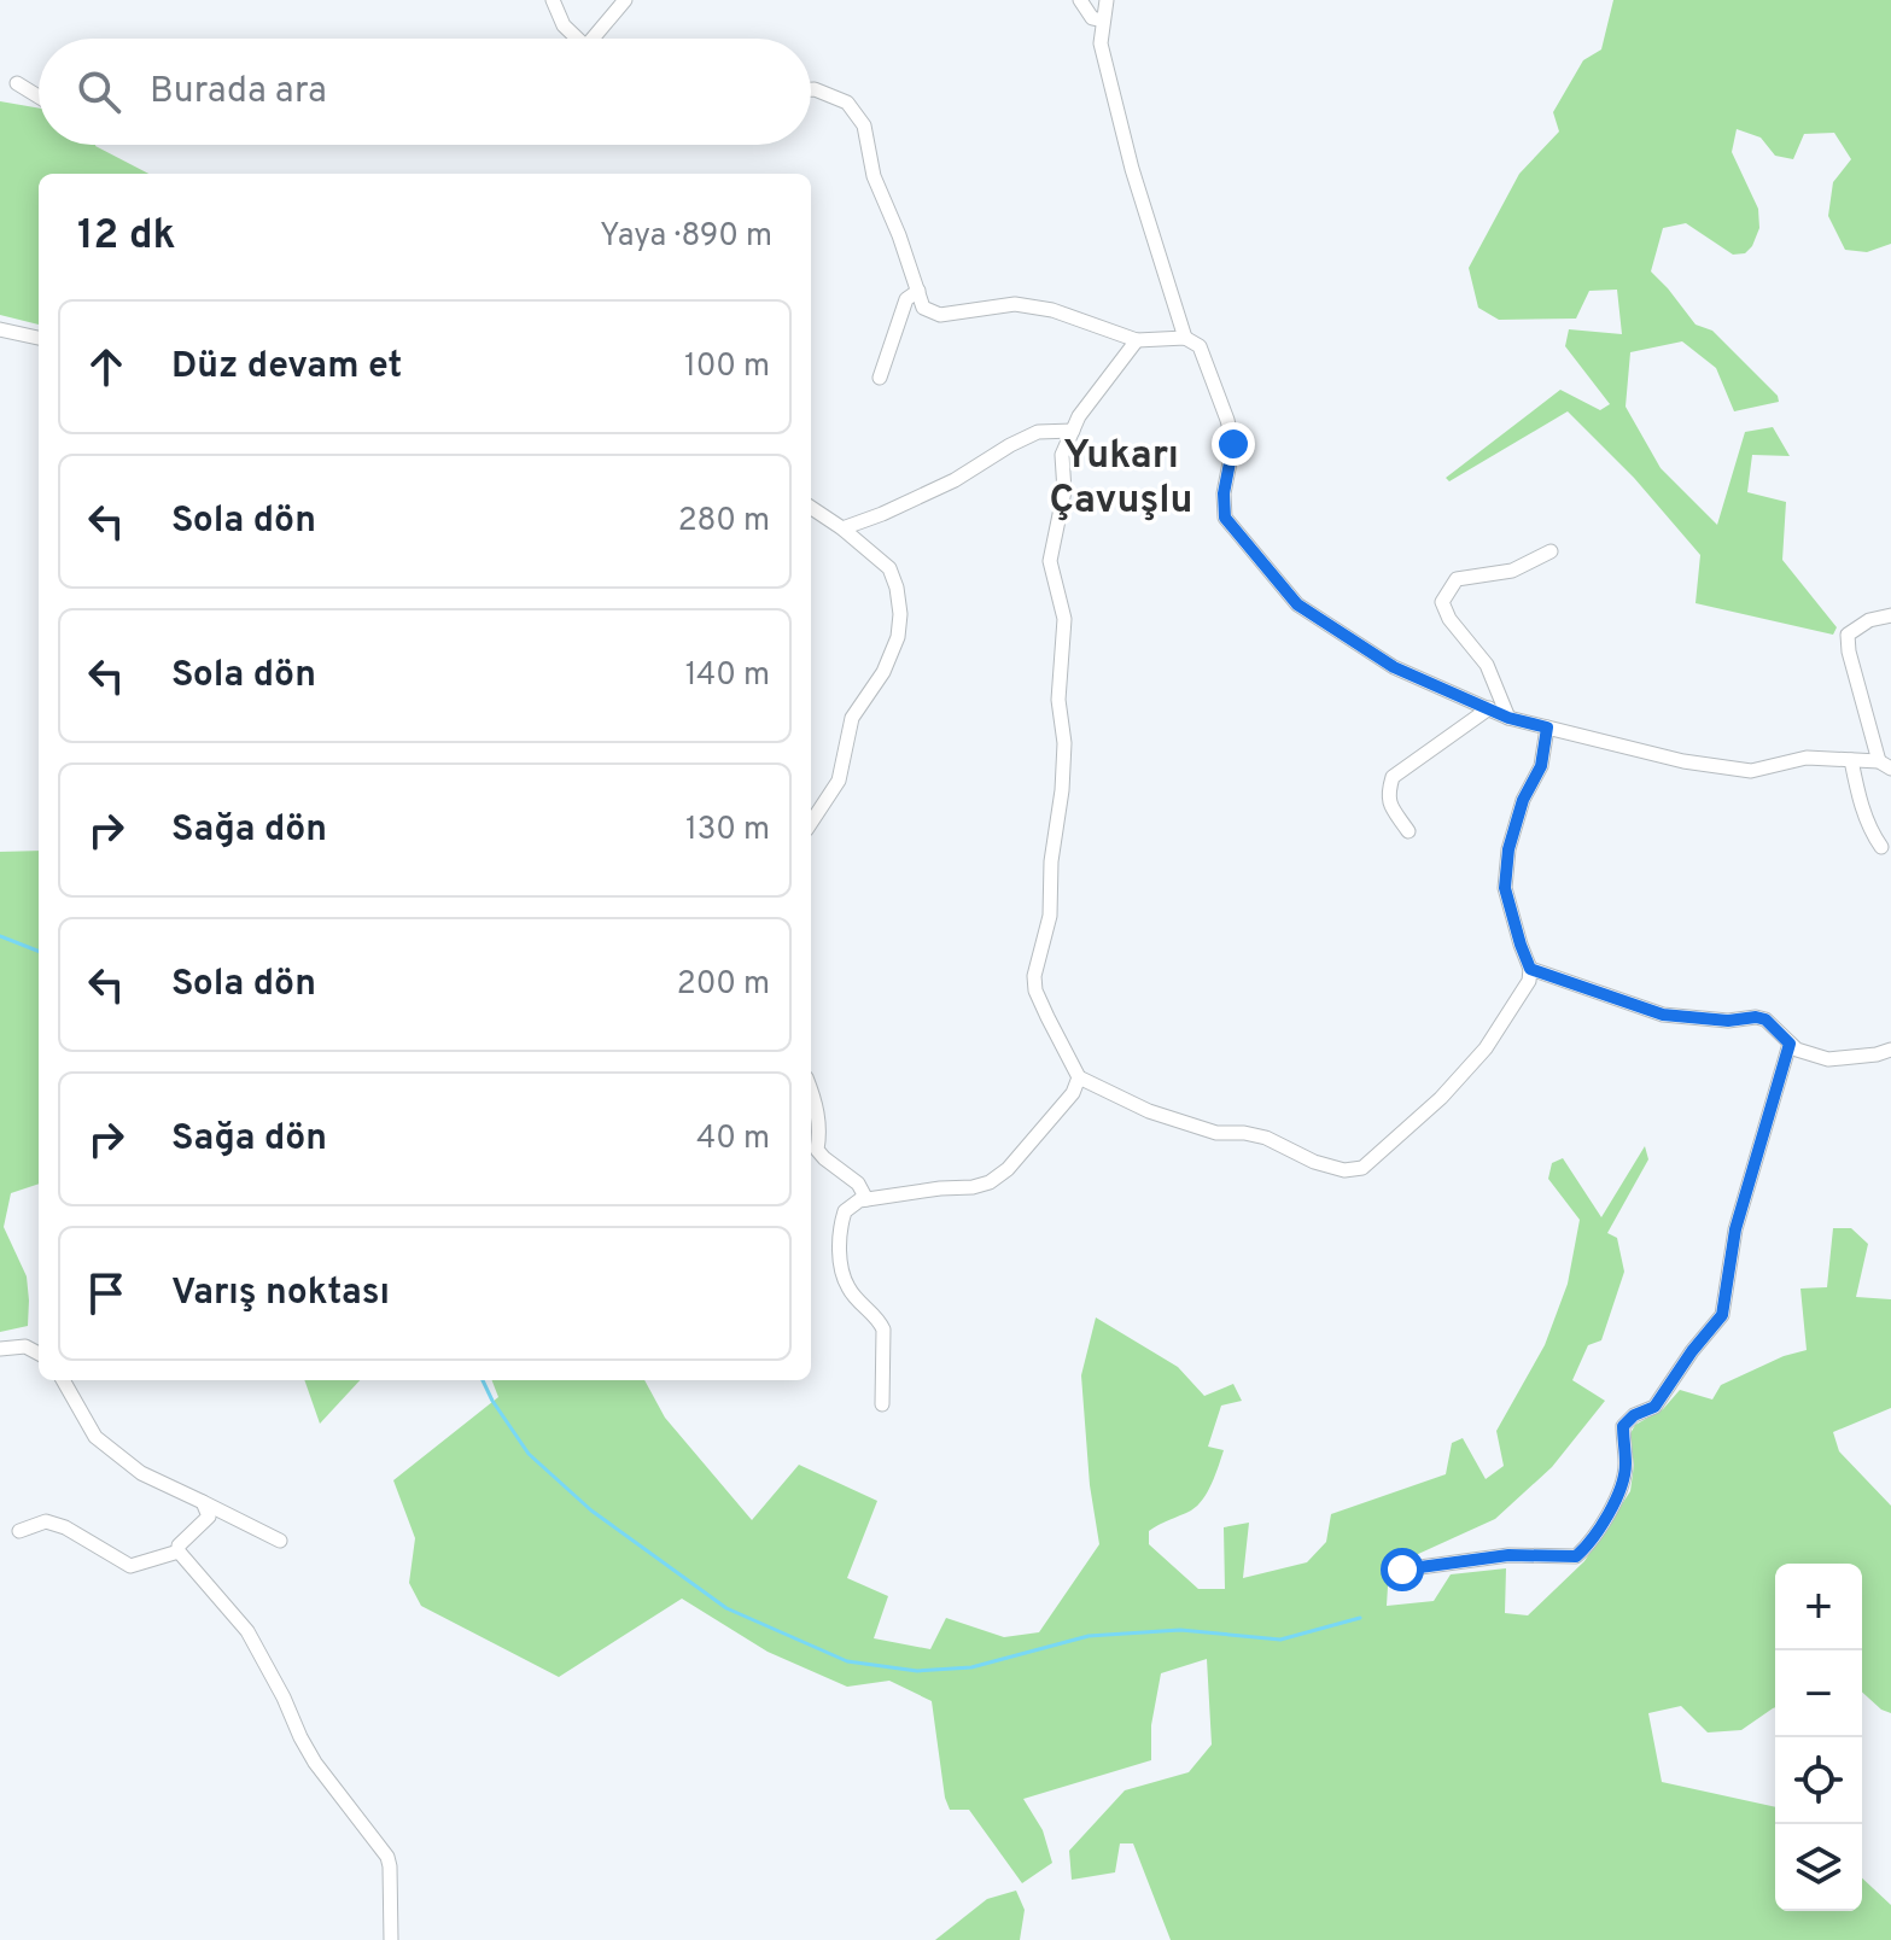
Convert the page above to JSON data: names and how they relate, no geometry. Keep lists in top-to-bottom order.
{
  "districts": ["Yukarı Çavuşlu"],
  "page": {
    "search": "Burada ara",
    "heading": ["12 dk", "Yaya · 890 m"],
    "list": [
      ["Düz devam et", "100 m"],
      ["Sola dön", "280 m"],
      ["Sola dön", "140 m"],
      ["Sağa dön", "130 m"],
      ["Sola dön", "200 m"],
      ["Sağa dön", "40 m"],
      "Varış noktası"
    ],
    "map_buttons": ["+", "−"]
  }
}
